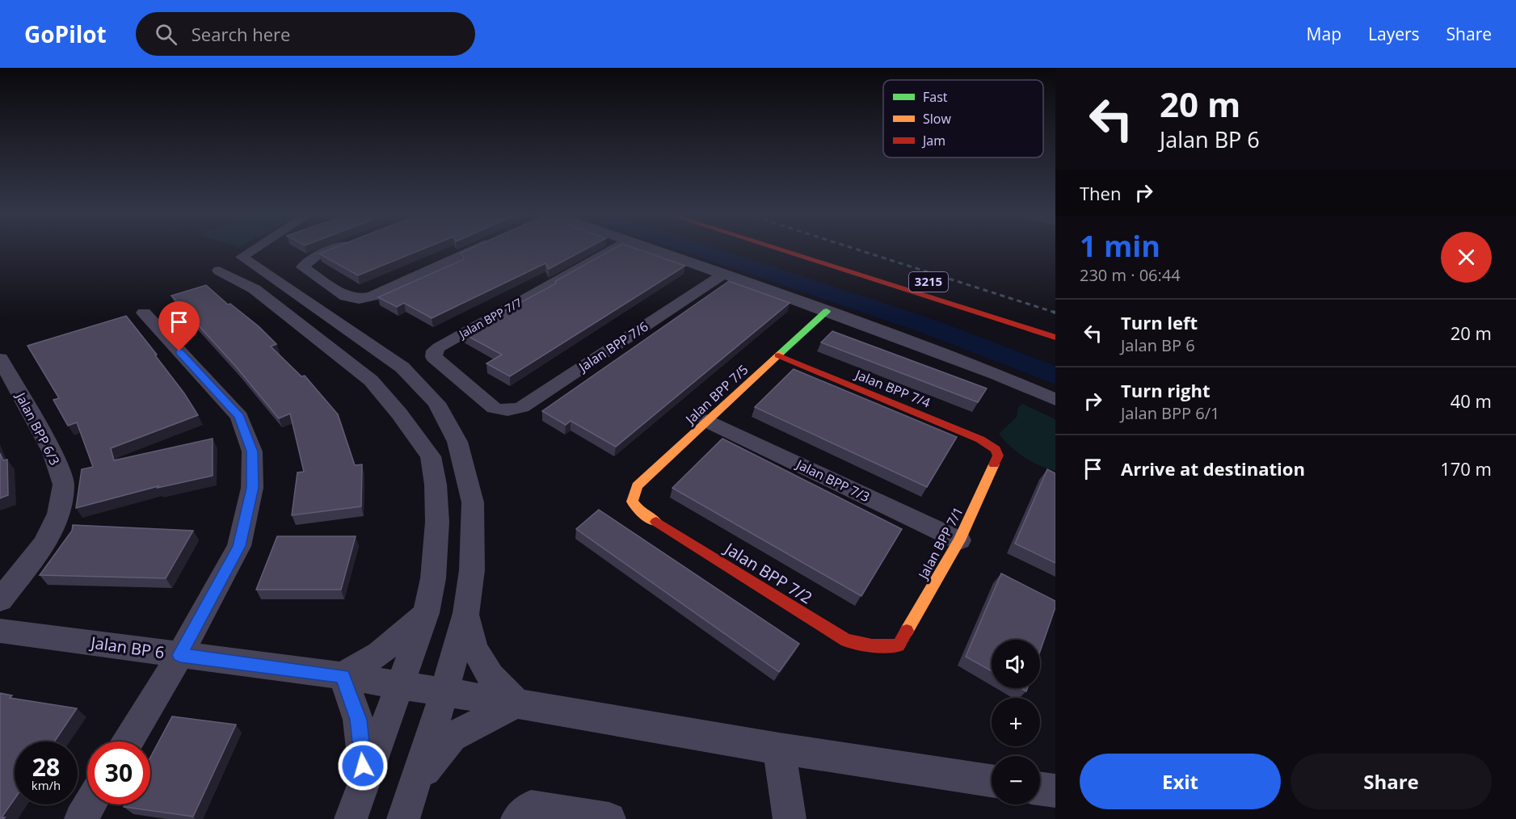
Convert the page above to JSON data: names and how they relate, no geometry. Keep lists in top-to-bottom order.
{
  "streets": {
    "street": [
      "3215",
      "Jalan BPP 7/7",
      "Jalan BPP 7/6",
      "Jalan BPP 7/4",
      "Jalan BPP 7/5",
      "Jalan BPP 6/3",
      "Jalan BPP 7/3",
      "Jalan BPP 7/1",
      "Jalan BPP 7/2",
      "Jalan BP 6"
    ]
  },
  "crossings": [
    ["Jalan BPP 7/7", "Jalan BPP 7/6"],
    ["Jalan BPP 7/4", "Jalan BPP 7/5"],
    ["Jalan BPP 7/4", "Jalan BPP 7/1"],
    ["Jalan BPP 7/5", "Jalan BPP 7/3"],
    ["Jalan BPP 7/5", "Jalan BPP 7/2"],
    ["Jalan BPP 7/3", "Jalan BPP 7/1"],
    ["Jalan BPP 7/1", "Jalan BPP 7/2"]
  ],
  "legend": ["Fast", "Slow", "Jam"],
  "page": {
    "header": "GoPilot",
    "search": "Search here",
    "nav": ["Map", "Layers", "Share"],
    "turn": ["20 m", "Jalan BP 6"],
    "then": "Then",
    "heading": ["1 min", "230 m · 06:44"],
    "list": [
      {
        "name": "Turn left",
        "note": "Jalan BP 6",
        "value": "20 m"
      },
      {
        "name": "Turn right",
        "note": "Jalan BPP 6/1",
        "value": "40 m"
      },
      {
        "name": "Arrive at destination",
        "value": "170 m"
      }
    ],
    "map_buttons": ["+", "−"],
    "speed": "28 km/h",
    "limit": "30",
    "buttons": ["Exit", "Share"]
  }
}
